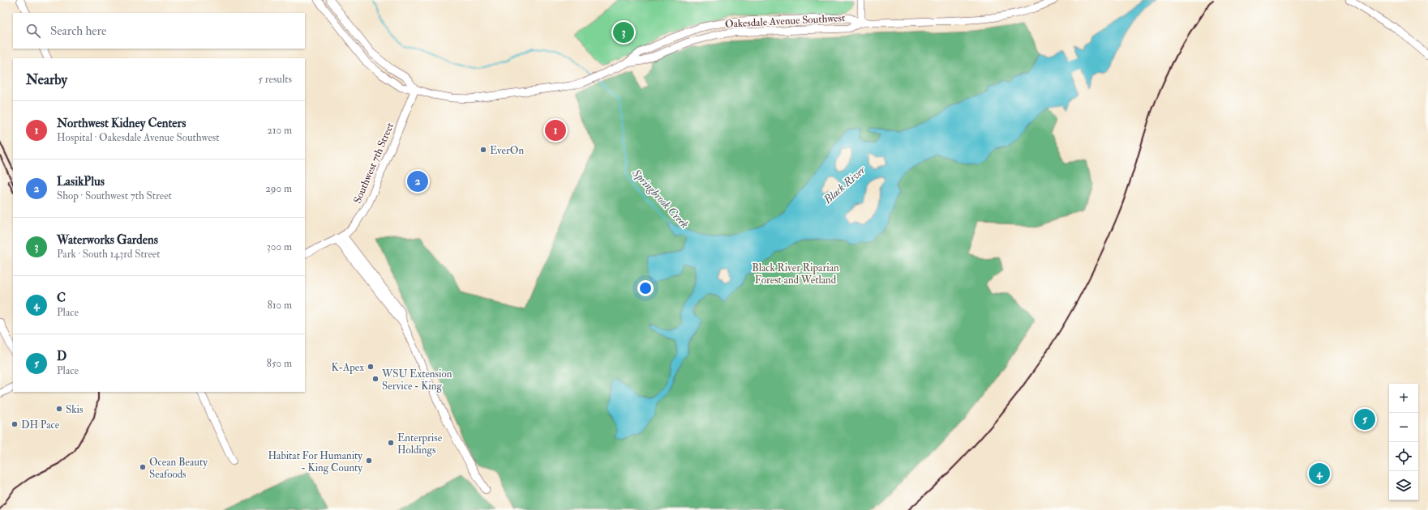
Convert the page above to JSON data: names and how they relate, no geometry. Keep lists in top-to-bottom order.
{
  "streets": {
    "street": ["Oakesdale Avenue Southwest", "Southwest 7th Street"]
  },
  "crossings": [
    ["Oakesdale Avenue Southwest", "Southwest 7th Street"]
  ],
  "water": ["Black River", "Springbrook Creek"],
  "parks": ["Black River Riparian Forest and Wetland"],
  "places": [
    "EverOn",
    "K-Apex",
    "WSU Extension Service - King",
    "Skis",
    "DH Pace",
    "Enterprise Holdings",
    "Habitat For Humanity - King County",
    "Ocean Beauty Seafoods"
  ],
  "page": {
    "search": "Search here",
    "pins": [
      "3",
      "1",
      "2",
      "5",
      "4"
    ],
    "heading": ["Nearby", "5 results"],
    "list": [
      {
        "mark": "1",
        "name": "Northwest Kidney Centers",
        "note": "Hospital · Oakesdale Avenue Southwest",
        "value": "210 m"
      },
      {
        "mark": "2",
        "name": "LasikPlus",
        "note": "Shop · Southwest 7th Street",
        "value": "290 m"
      },
      {
        "mark": "3",
        "name": "Waterworks Gardens",
        "note": "Park · South 143rd Street",
        "value": "300 m"
      },
      {
        "mark": "4",
        "name": "C",
        "note": "Place",
        "value": "810 m"
      },
      {
        "mark": "5",
        "name": "D",
        "note": "Place",
        "value": "850 m"
      }
    ],
    "map_buttons": ["+", "−"]
  }
}
